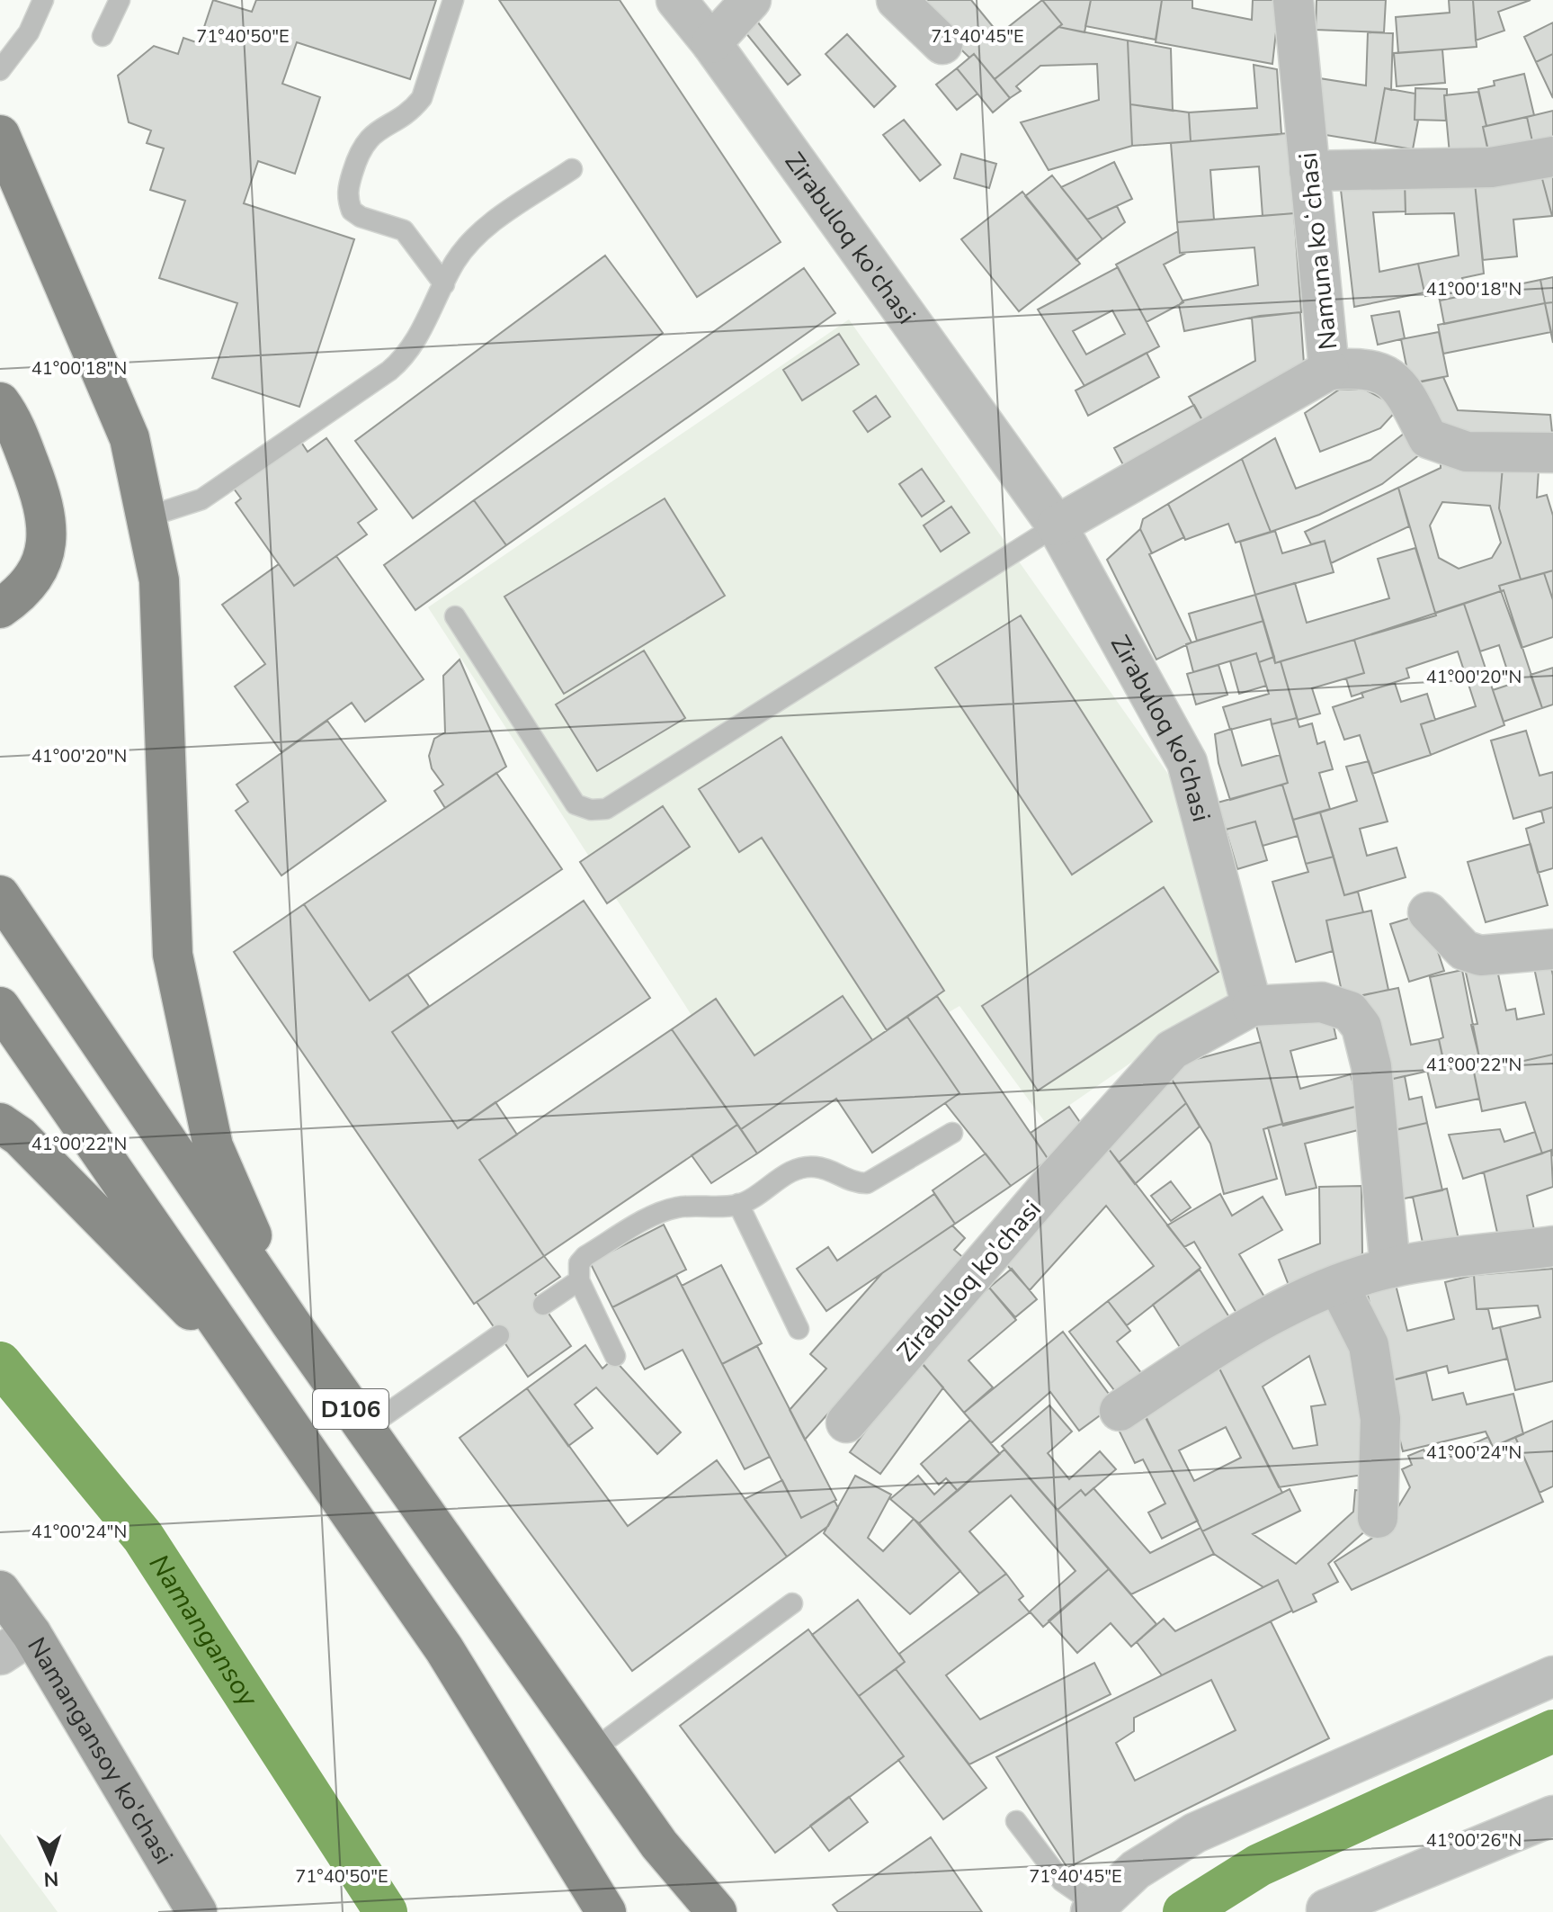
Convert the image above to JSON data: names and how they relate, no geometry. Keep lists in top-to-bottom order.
{
  "streets": {
    "main road": ["D106"],
    "street": ["Zirabuloq ko'chasi", "Namuna koʻchasi", "Namangansoy ko'chasi"]
  },
  "water": ["Namangansoy"],
  "north": "bottom",
  "coordinates": [
    "71°40'50\"E",
    "71°40'45\"E",
    "41°00'18\"N",
    "41°00'20\"N",
    "41°00'22\"N",
    "41°00'24\"N",
    "41°00'26\"N"
  ]
}
